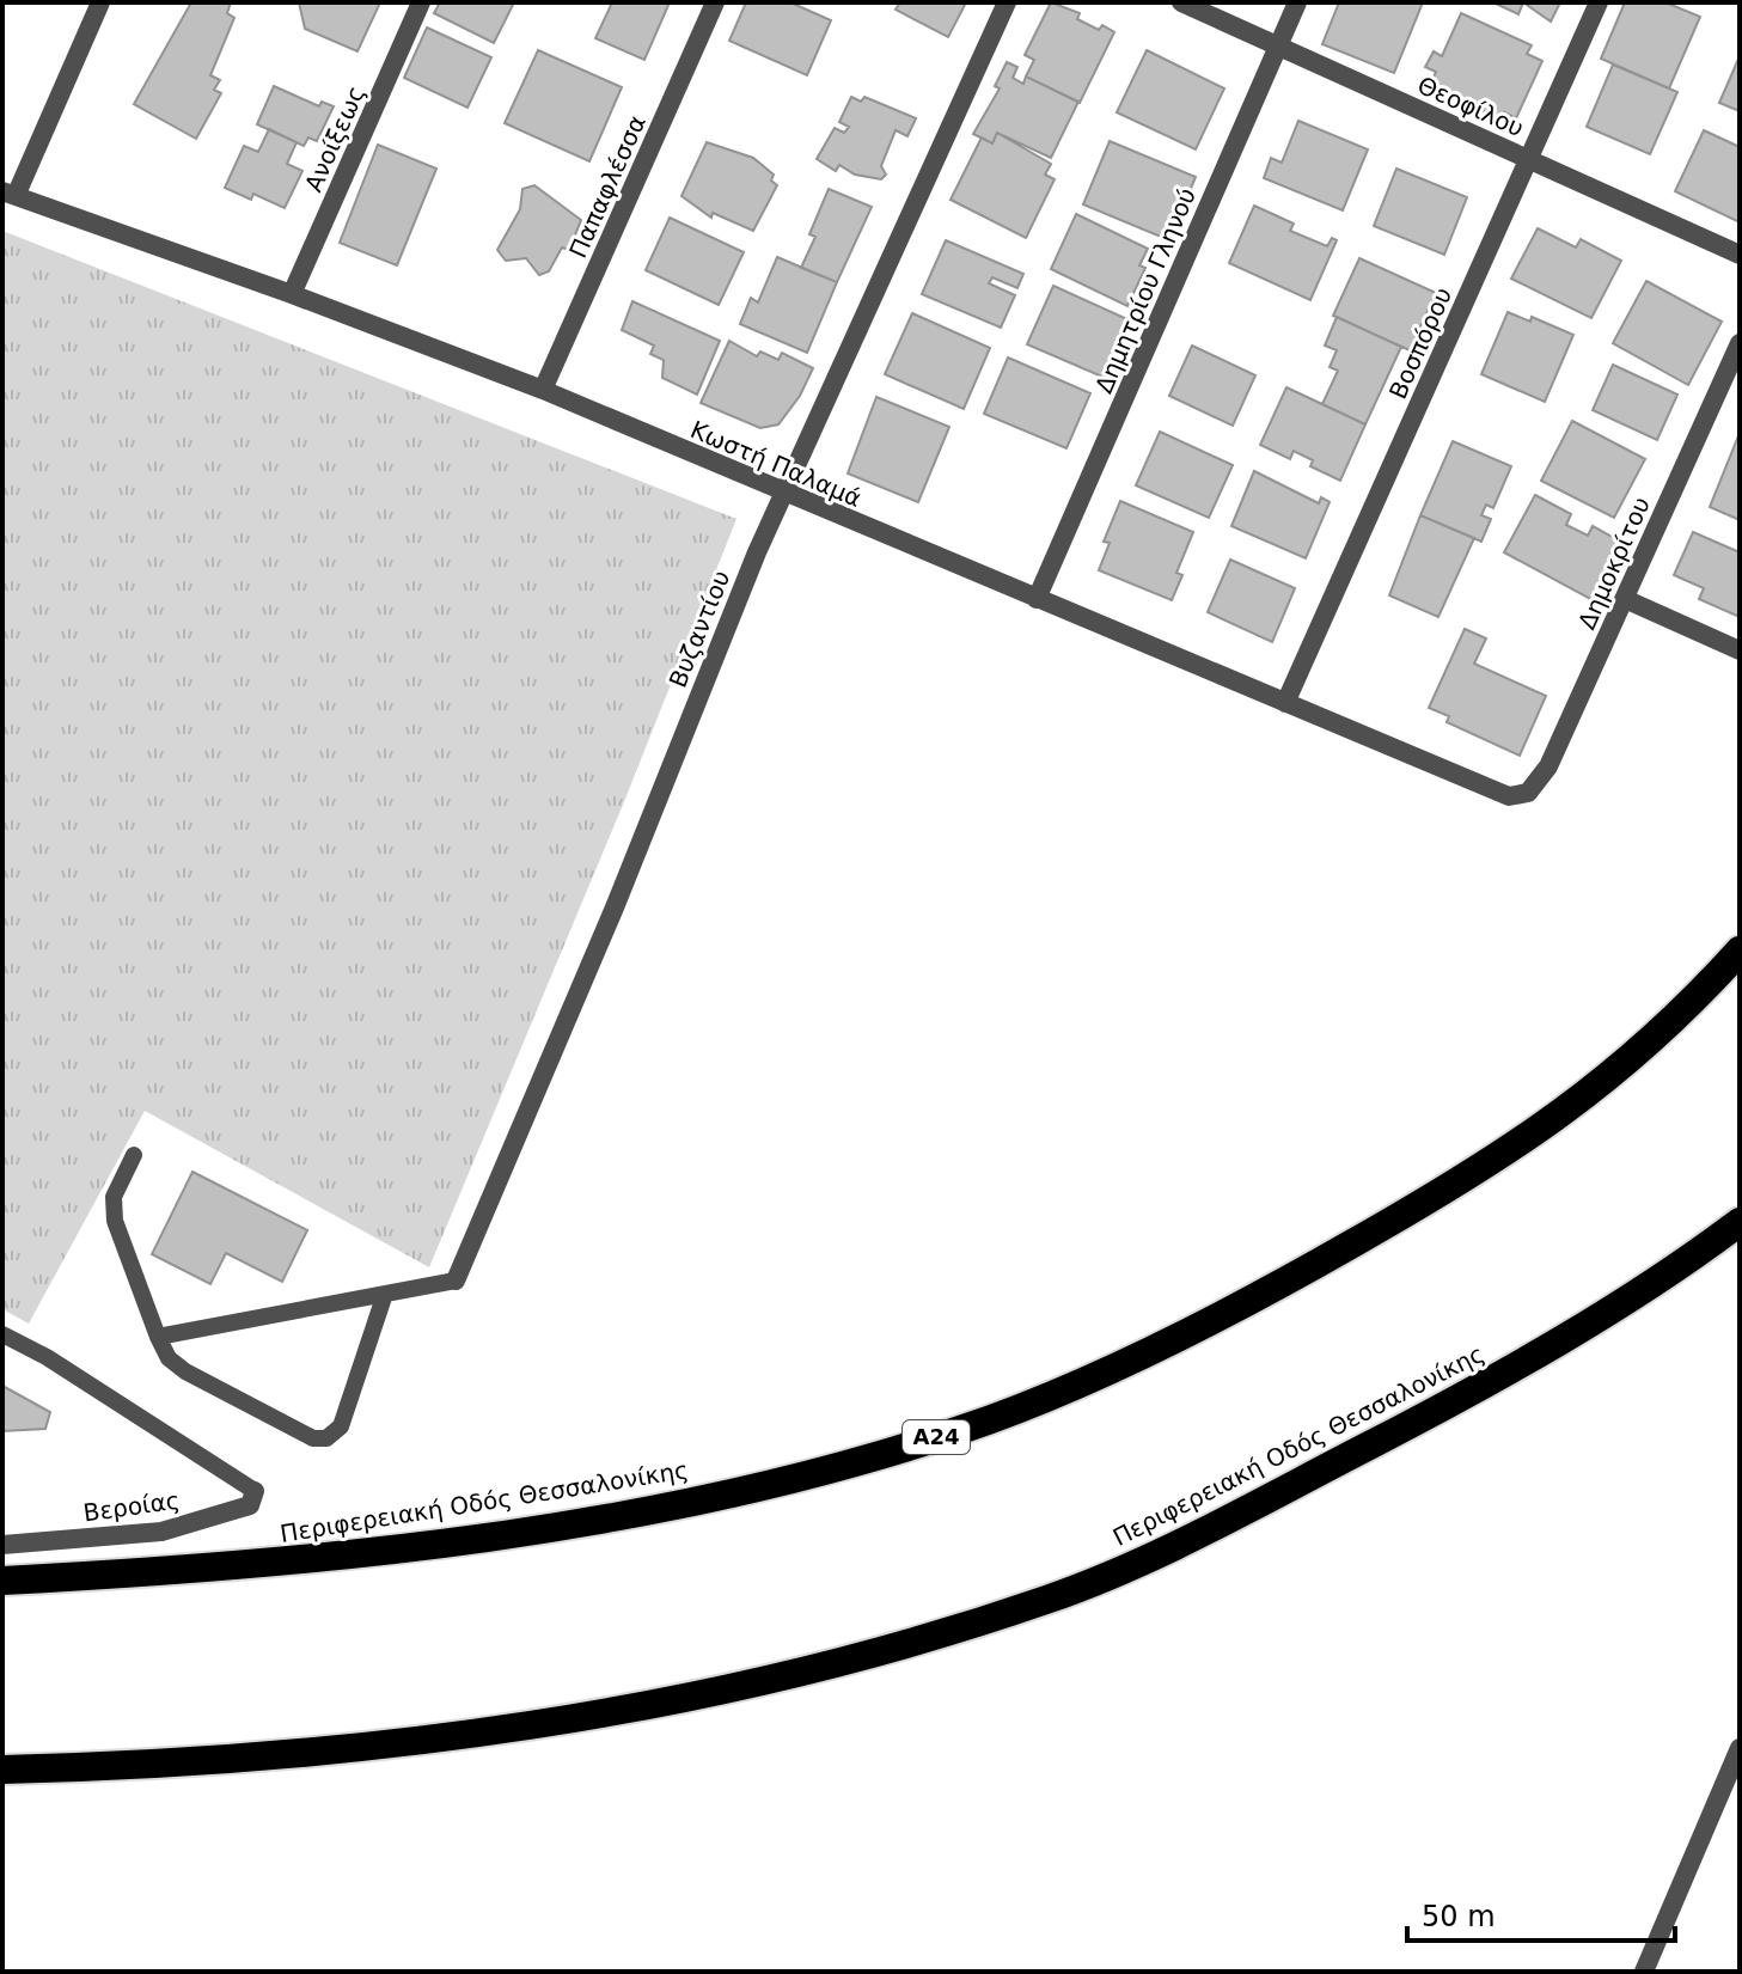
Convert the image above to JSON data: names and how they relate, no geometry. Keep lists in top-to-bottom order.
{
  "streets": {
    "highway": ["Α24", "Περιφερειακή Οδός Θεσσαλονίκης"],
    "street": [
      "Θεοφίλου",
      "Ανοίξεως",
      "Παπαφλέσσα",
      "Δημητρίου Γληνού",
      "Βοσπόρου",
      "Κωστή Παλαμά",
      "Δημοκρίτου",
      "Βυζαντίου",
      "Βεροίας"
    ]
  },
  "crossings": [
    ["Θεοφίλου", "Δημητρίου Γληνού"],
    ["Θεοφίλου", "Βοσπόρου"],
    ["Ανοίξεως", "Κωστή Παλαμά"],
    ["Παπαφλέσσα", "Κωστή Παλαμά"],
    ["Δημητρίου Γληνού", "Κωστή Παλαμά"],
    ["Βοσπόρου", "Κωστή Παλαμά"],
    ["Κωστή Παλαμά", "Δημοκρίτου"],
    ["Κωστή Παλαμά", "Βυζαντίου"]
  ],
  "scale_bar": "50 m"
}
